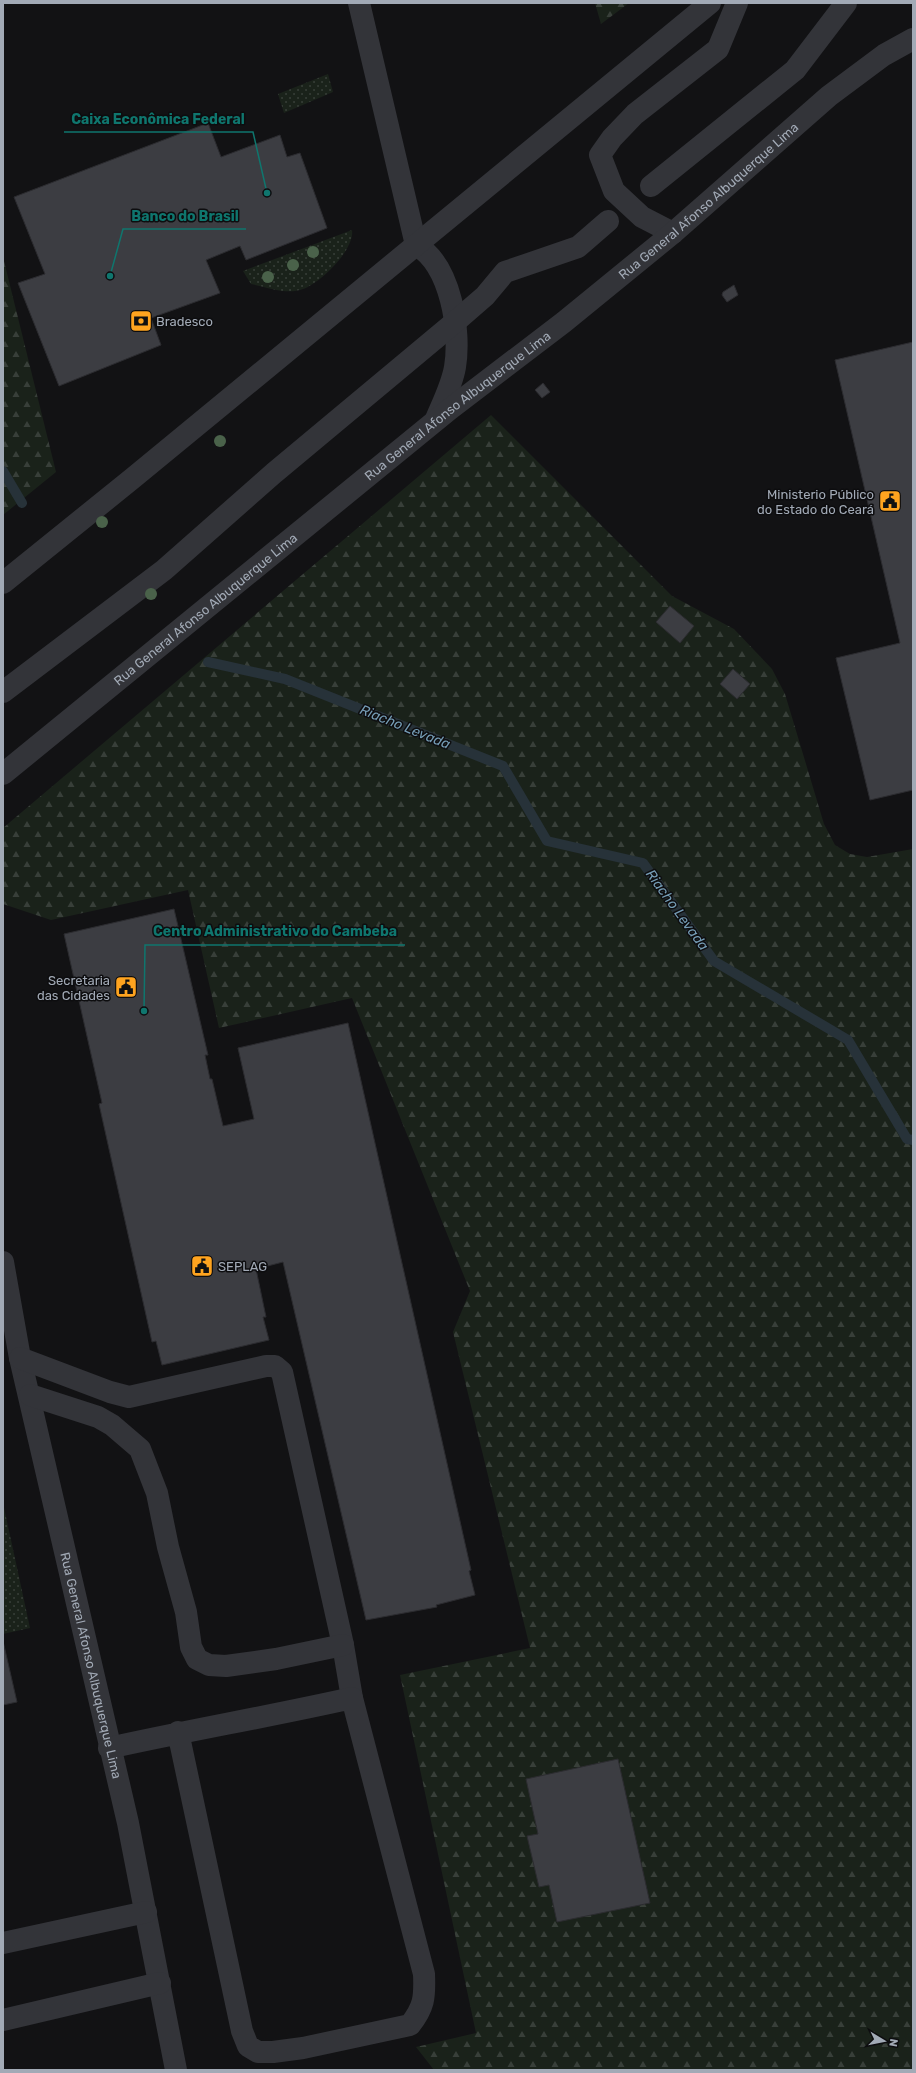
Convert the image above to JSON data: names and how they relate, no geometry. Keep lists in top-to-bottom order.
{
  "streets": {
    "street": ["Rua General Afonso Albuquerque Lima"]
  },
  "water": ["Riacho Levada"],
  "places": {
    "other": ["Caixa Econômica Federal", "Banco do Brasil", "Centro Administrativo do Cambeba"],
    "bank": ["Bradesco"],
    "public building": ["Ministerio Público do Estado do Ceará", "Secretaria das Cidades", "SEPLAG"]
  },
  "north": "right"
}
